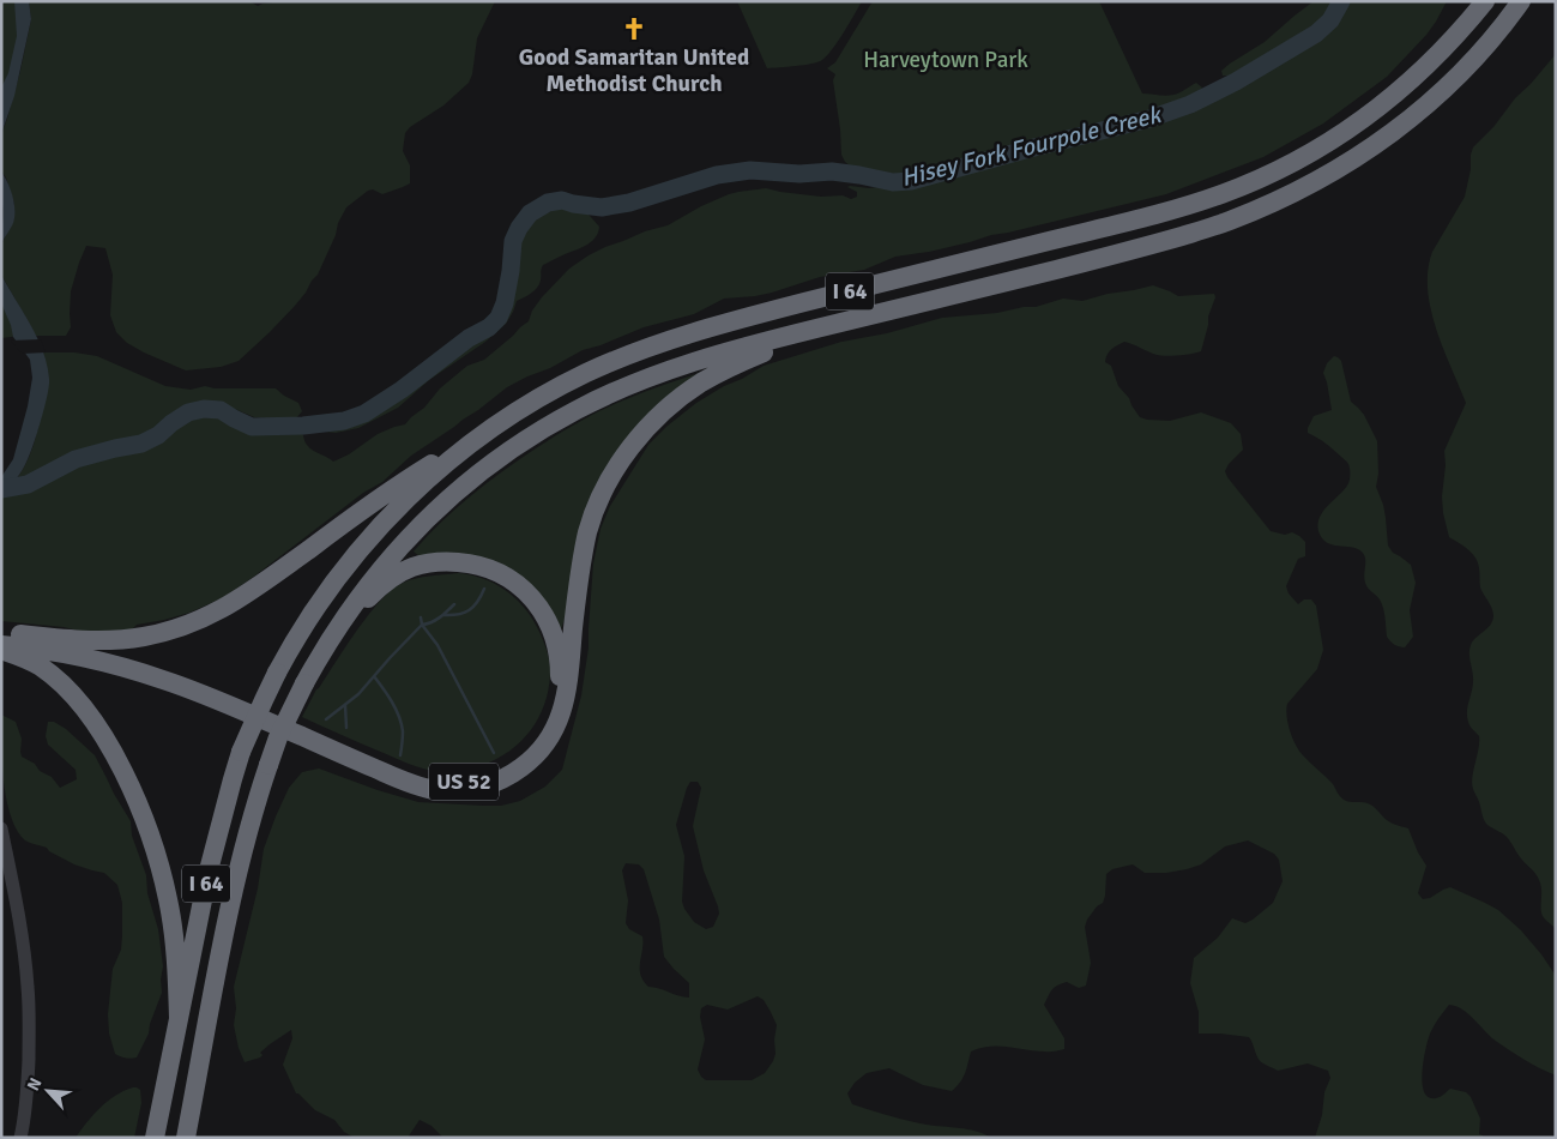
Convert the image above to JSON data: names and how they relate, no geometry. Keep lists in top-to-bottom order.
{
  "streets": {
    "highway": ["I 64", "US 52"]
  },
  "crossings": [
    ["I 64", "US 52"]
  ],
  "water": ["Hisey Fork Fourpole Creek"],
  "parks": ["Harveytown Park"],
  "places": {
    "church": ["Good Samaritan United Methodist Church"]
  },
  "north": "top left"
}
